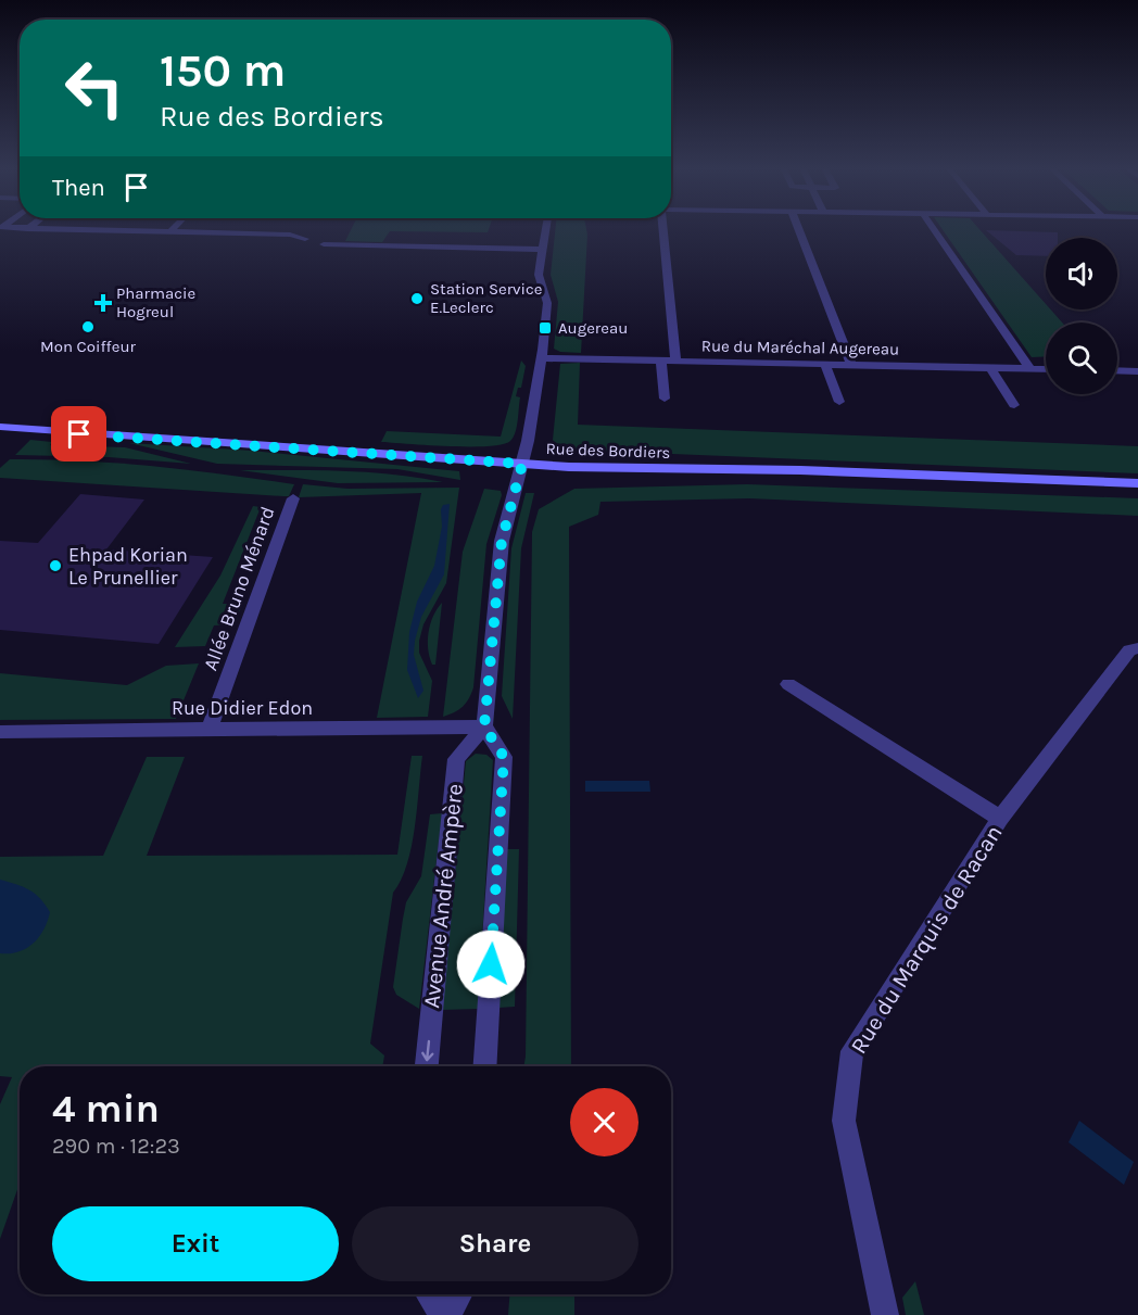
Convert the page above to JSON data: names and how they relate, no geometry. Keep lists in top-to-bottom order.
{
  "streets": {
    "street": [
      "Rue du Maréchal Augereau",
      "Rue des Bordiers",
      "Allée Bruno Ménard",
      "Rue Didier Edon",
      "Avenue André Ampère",
      "Rue du Marquis de Racan"
    ]
  },
  "crossings": [
    ["Allée Bruno Ménard", "Rue Didier Edon"],
    ["Rue Didier Edon", "Avenue André Ampère"]
  ],
  "places": {
    "other": ["Station Service E.Leclerc", "Mon Coiffeur", "Ehpad Korian Le Prunellier"],
    "health": ["Pharmacie Hogreul"],
    "transit": ["Augereau"]
  },
  "page": {
    "turn": ["150 m", "Rue des Bordiers"],
    "then": "Then",
    "heading": ["4 min", "290 m · 12:23"],
    "buttons": ["Exit", "Share"]
  }
}
